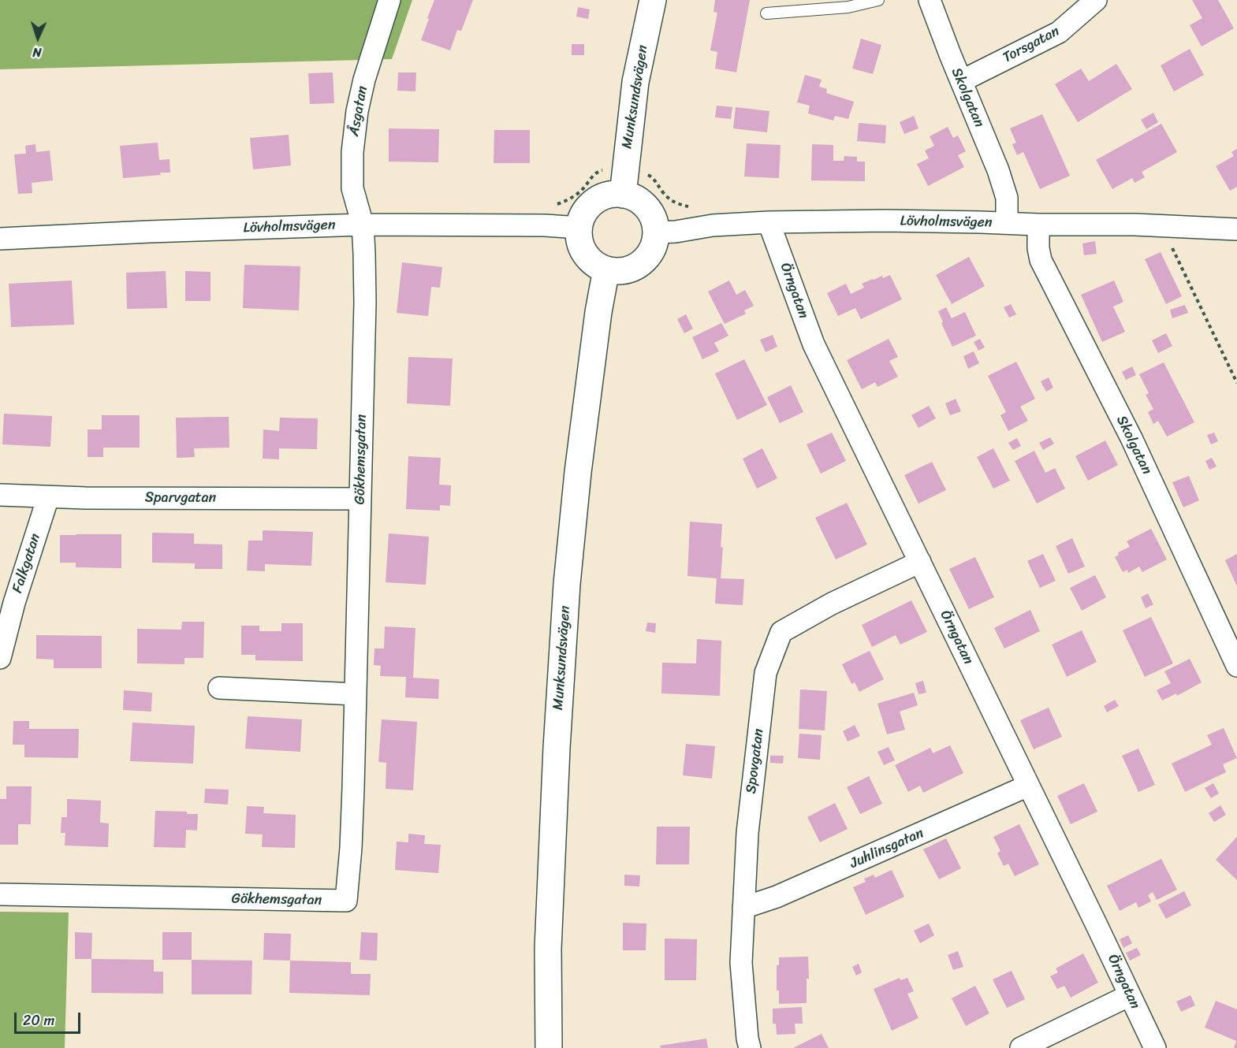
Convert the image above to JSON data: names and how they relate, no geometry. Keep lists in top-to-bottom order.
{
  "streets": {
    "street": [
      "Torsgatan",
      "Munksundsvägen",
      "Skolgatan",
      "Åsgatan",
      "Lövholmsvägen",
      "Örngatan",
      "Gökhemsgatan",
      "Sparvgatan",
      "Falkgatan",
      "Spovgatan",
      "Juhlinsgatan"
    ]
  },
  "crossings": [
    ["Torsgatan", "Skolgatan"],
    ["Munksundsvägen", "Lövholmsvägen"],
    ["Skolgatan", "Lövholmsvägen"],
    ["Åsgatan", "Lövholmsvägen"],
    ["Åsgatan", "Gökhemsgatan"],
    ["Lövholmsvägen", "Örngatan"],
    ["Lövholmsvägen", "Gökhemsgatan"],
    ["Örngatan", "Spovgatan"],
    ["Örngatan", "Juhlinsgatan"],
    ["Gökhemsgatan", "Sparvgatan"],
    ["Sparvgatan", "Falkgatan"],
    ["Spovgatan", "Juhlinsgatan"]
  ],
  "scale_bar": "20 m",
  "north": "bottom"
}
